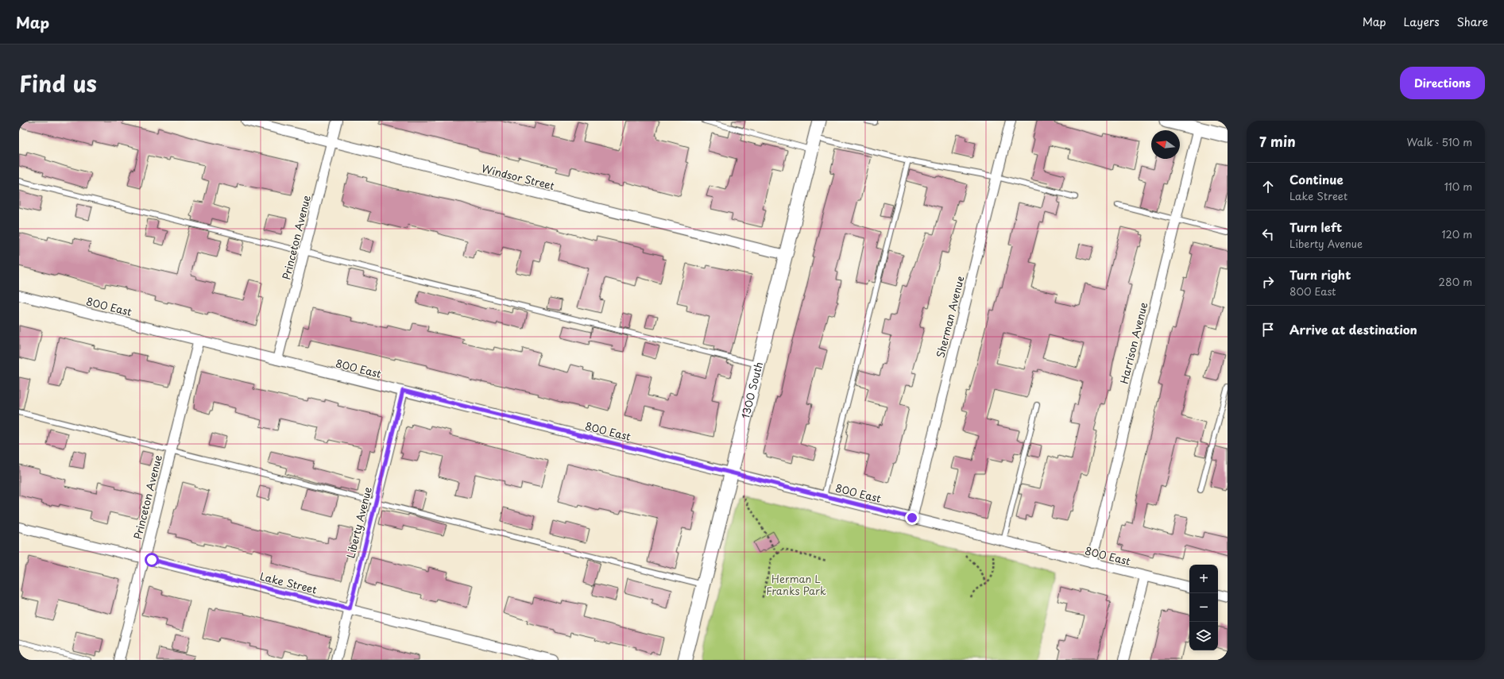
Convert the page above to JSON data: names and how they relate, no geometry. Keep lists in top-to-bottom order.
{
  "streets": {
    "street": [
      "Windsor Street",
      "Princeton Avenue",
      "800 East",
      "Sherman Avenue",
      "Harrison Avenue",
      "1300 South",
      "Liberty Avenue",
      "Lake Street"
    ]
  },
  "crossings": [
    ["Windsor Street", "Princeton Avenue"],
    ["Windsor Street", "1300 South"],
    ["Princeton Avenue", "800 East"],
    ["Princeton Avenue", "Lake Street"],
    ["800 East", "Sherman Avenue"],
    ["800 East", "Harrison Avenue"],
    ["800 East", "1300 South"],
    ["800 East", "Liberty Avenue"],
    ["Liberty Avenue", "Lake Street"]
  ],
  "parks": ["Herman L Franks Park"],
  "north": "left",
  "page": {
    "header": "Map",
    "nav": ["Map", "Layers", "Share"],
    "title": "Find us",
    "buttons": "Directions",
    "heading": ["7 min", "Walk · 510 m"],
    "list": [
      ["Continue", "Lake Street", "110 m"],
      ["Turn left", "Liberty Avenue", "120 m"],
      ["Turn right", "800 East", "280 m"],
      "Arrive at destination"
    ],
    "map_buttons": ["+", "−"]
  }
}
